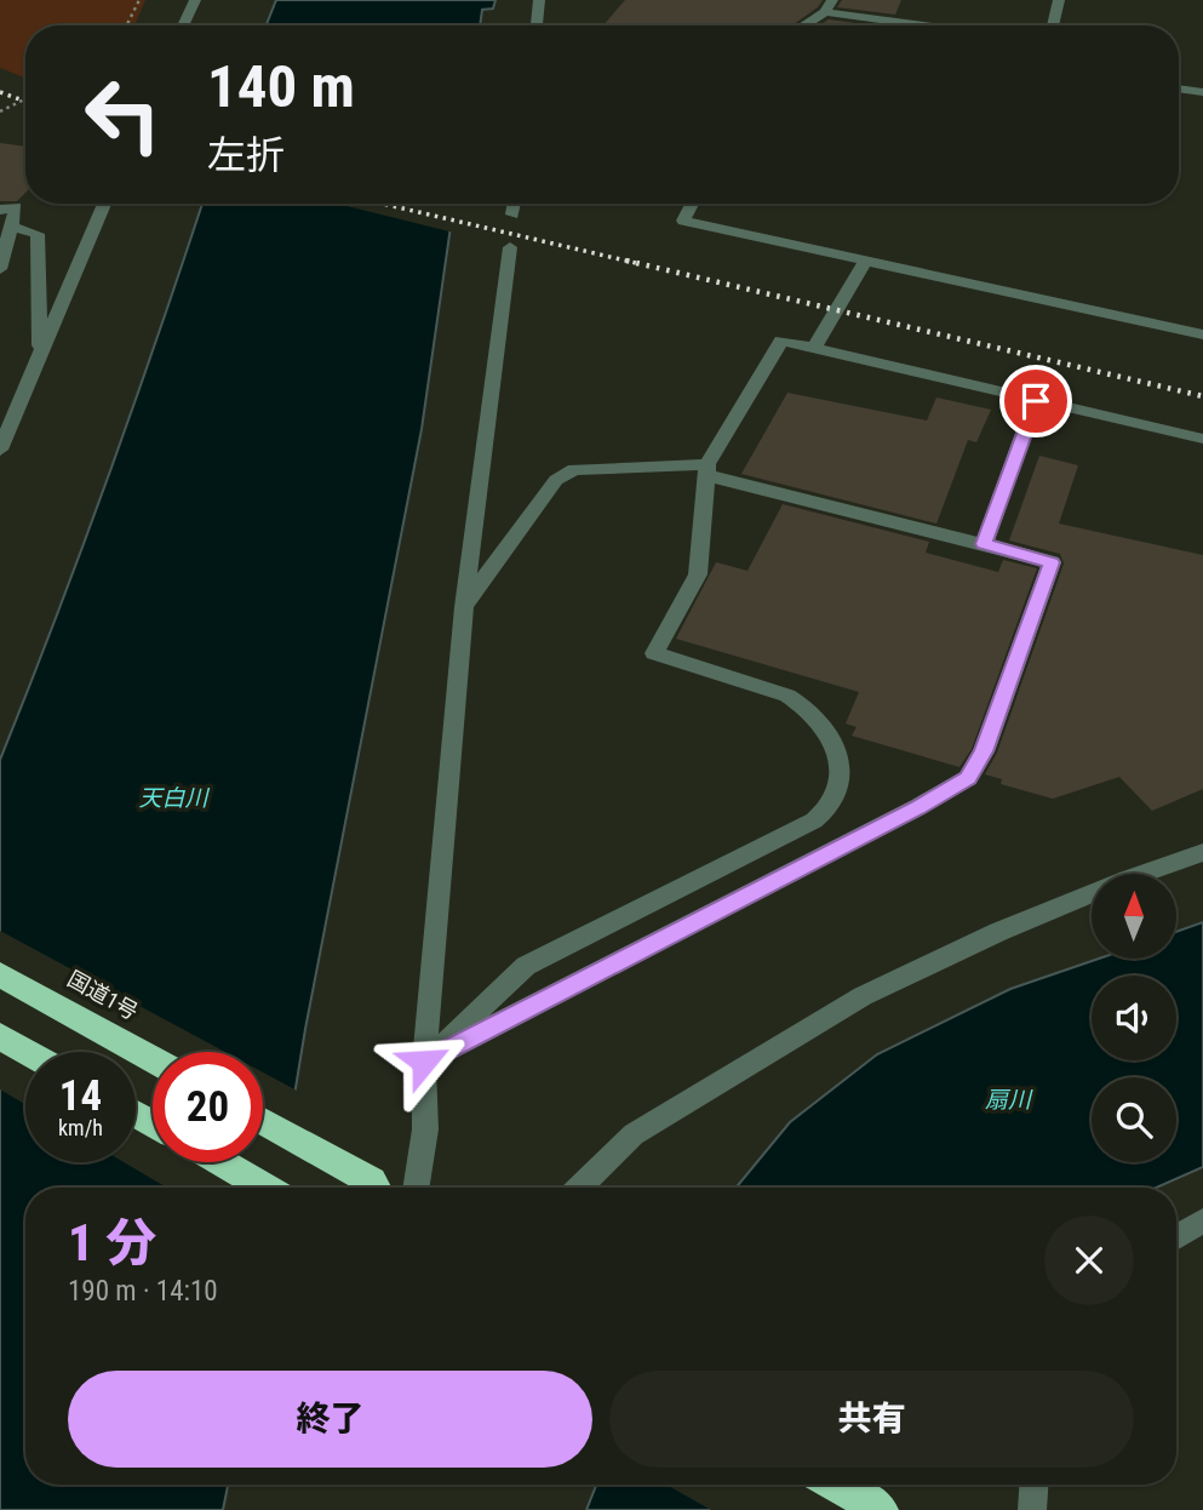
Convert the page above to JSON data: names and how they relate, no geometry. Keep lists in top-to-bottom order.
{
  "streets": {
    "highway": ["国道1号"]
  },
  "water": ["天白川", "扇川"],
  "north": "top",
  "page": {
    "turn": ["140 m", "左折"],
    "speed": "14 km/h",
    "limit": "20",
    "heading": ["1 分", "190 m · 14:10"],
    "buttons": ["終了", "共有"]
  }
}
